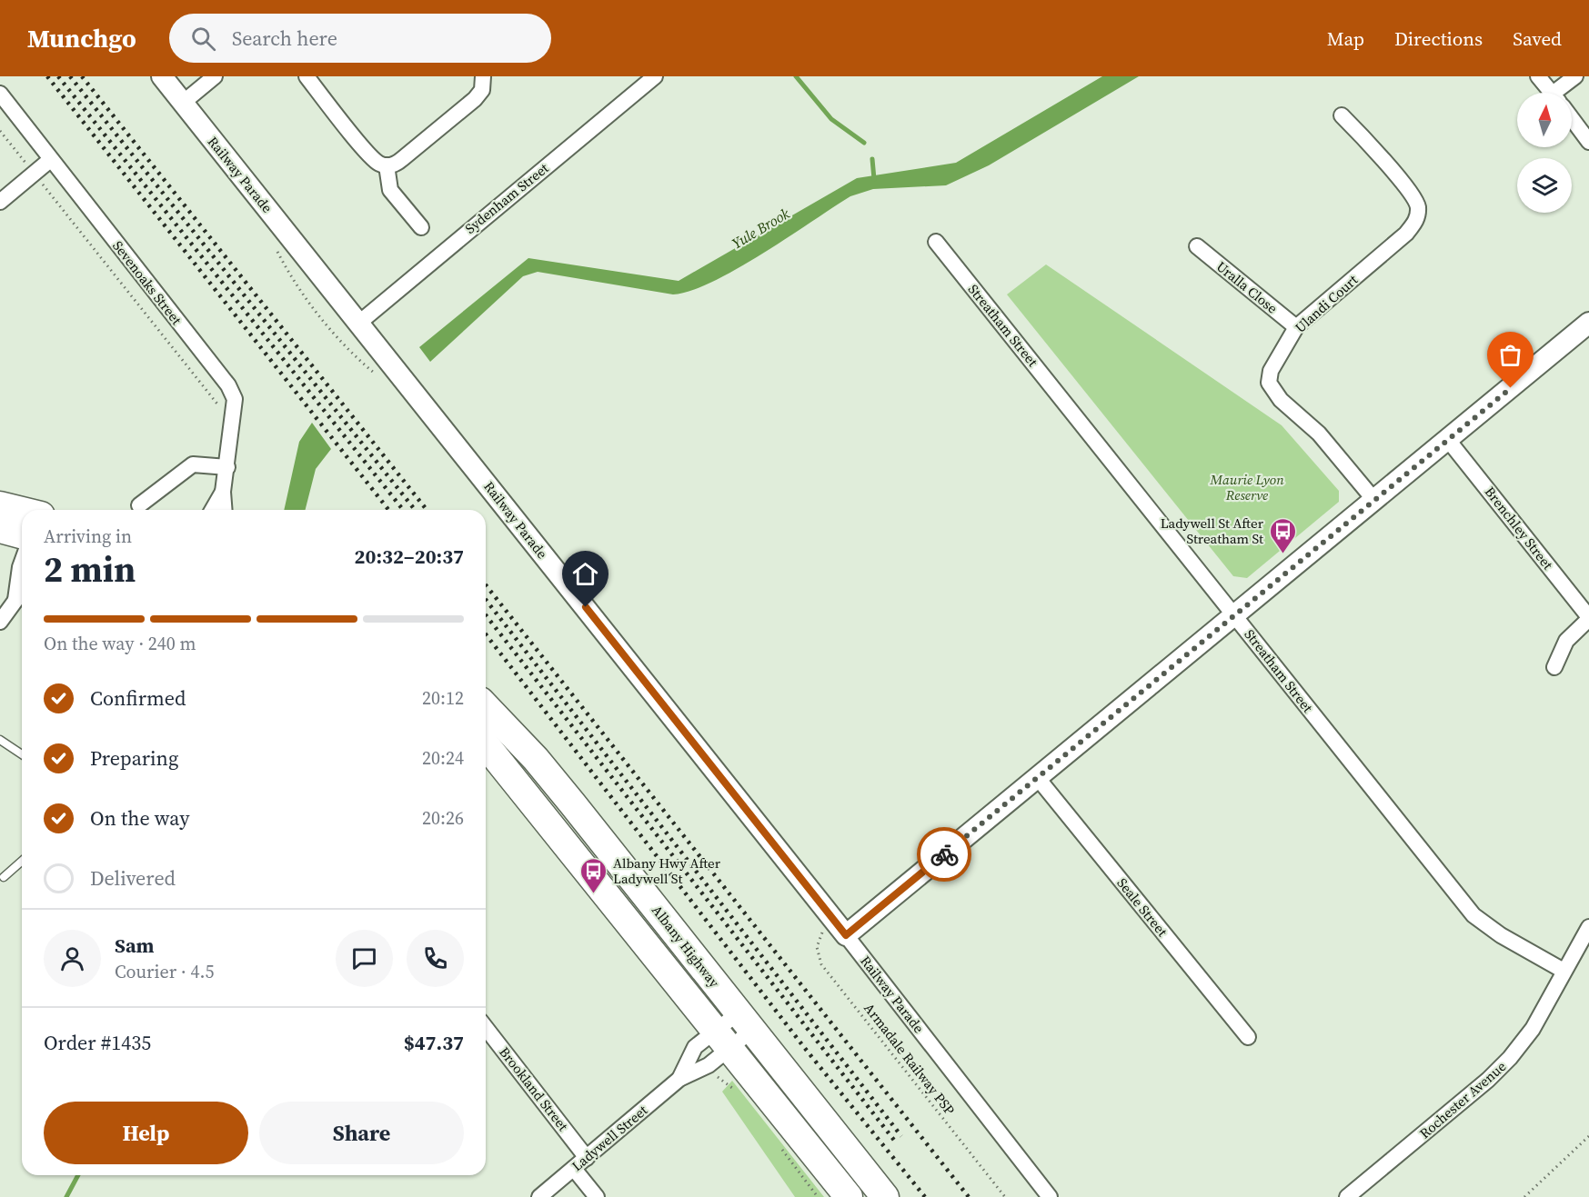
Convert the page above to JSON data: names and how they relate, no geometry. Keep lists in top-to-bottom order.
{
  "streets": {
    "highway": ["Albany Highway"],
    "street": [
      "Railway Parade",
      "Sydenham Street",
      "Sevenoaks Street",
      "Uralla Close",
      "Ulandi Court",
      "Streatham Street",
      "Brenchley Street",
      "Seale Street",
      "Brookland Street",
      "Rochester Avenue",
      "Ladywell Street"
    ],
    "path": ["Armadale Railway PSP"]
  },
  "crossings": [
    ["Railway Parade", "Sydenham Street"],
    ["Uralla Close", "Ulandi Court"],
    ["Streatham Street", "Rochester Avenue"],
    ["Albany Highway", "Ladywell Street"],
    ["Brookland Street", "Ladywell Street"]
  ],
  "water": ["Yule Brook"],
  "parks": ["Maurie Lyon Reserve"],
  "places": {
    "bus stop": ["Ladywell St After Streatham St", "Albany Hwy After Ladywell St"]
  },
  "north": "top",
  "page": {
    "header": "Munchgo",
    "search": "Search here",
    "nav": ["Map", "Directions", "Saved"],
    "heading": ["2 min", "Arriving in", "20:32–20:37"],
    "panel": [
      "Sam",
      "Courier · 4.5",
      "Order #1435",
      "$47.37"
    ],
    "bar": "On the way · 240 m",
    "list": [
      ["Confirmed", "20:12"],
      ["Preparing", "20:24"],
      ["On the way", "20:26"],
      "Delivered"
    ],
    "buttons": ["Help", "Share"]
  }
}
